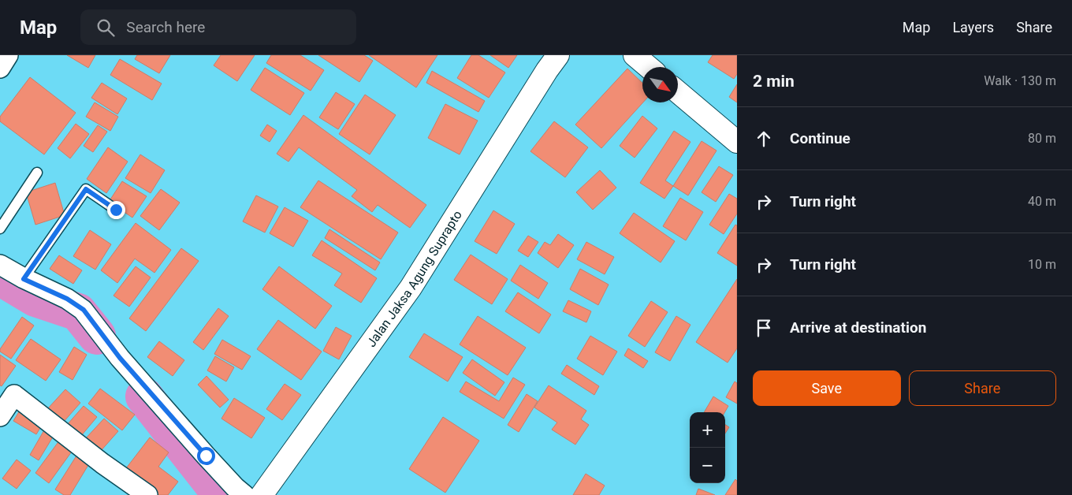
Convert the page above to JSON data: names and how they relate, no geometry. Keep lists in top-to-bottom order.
{
  "streets": {
    "main road": ["Jalan Jaksa Agung Suprapto"]
  },
  "north": "bottom right",
  "page": {
    "header": "Map",
    "search": "Search here",
    "nav": ["Map", "Layers", "Share"],
    "heading": ["2 min", "Walk · 130 m"],
    "list": [
      ["Continue", "80 m"],
      ["Turn right", "40 m"],
      ["Turn right", "10 m"],
      "Arrive at destination"
    ],
    "buttons": ["Save", "Share"],
    "map_buttons": ["+", "−"]
  }
}
